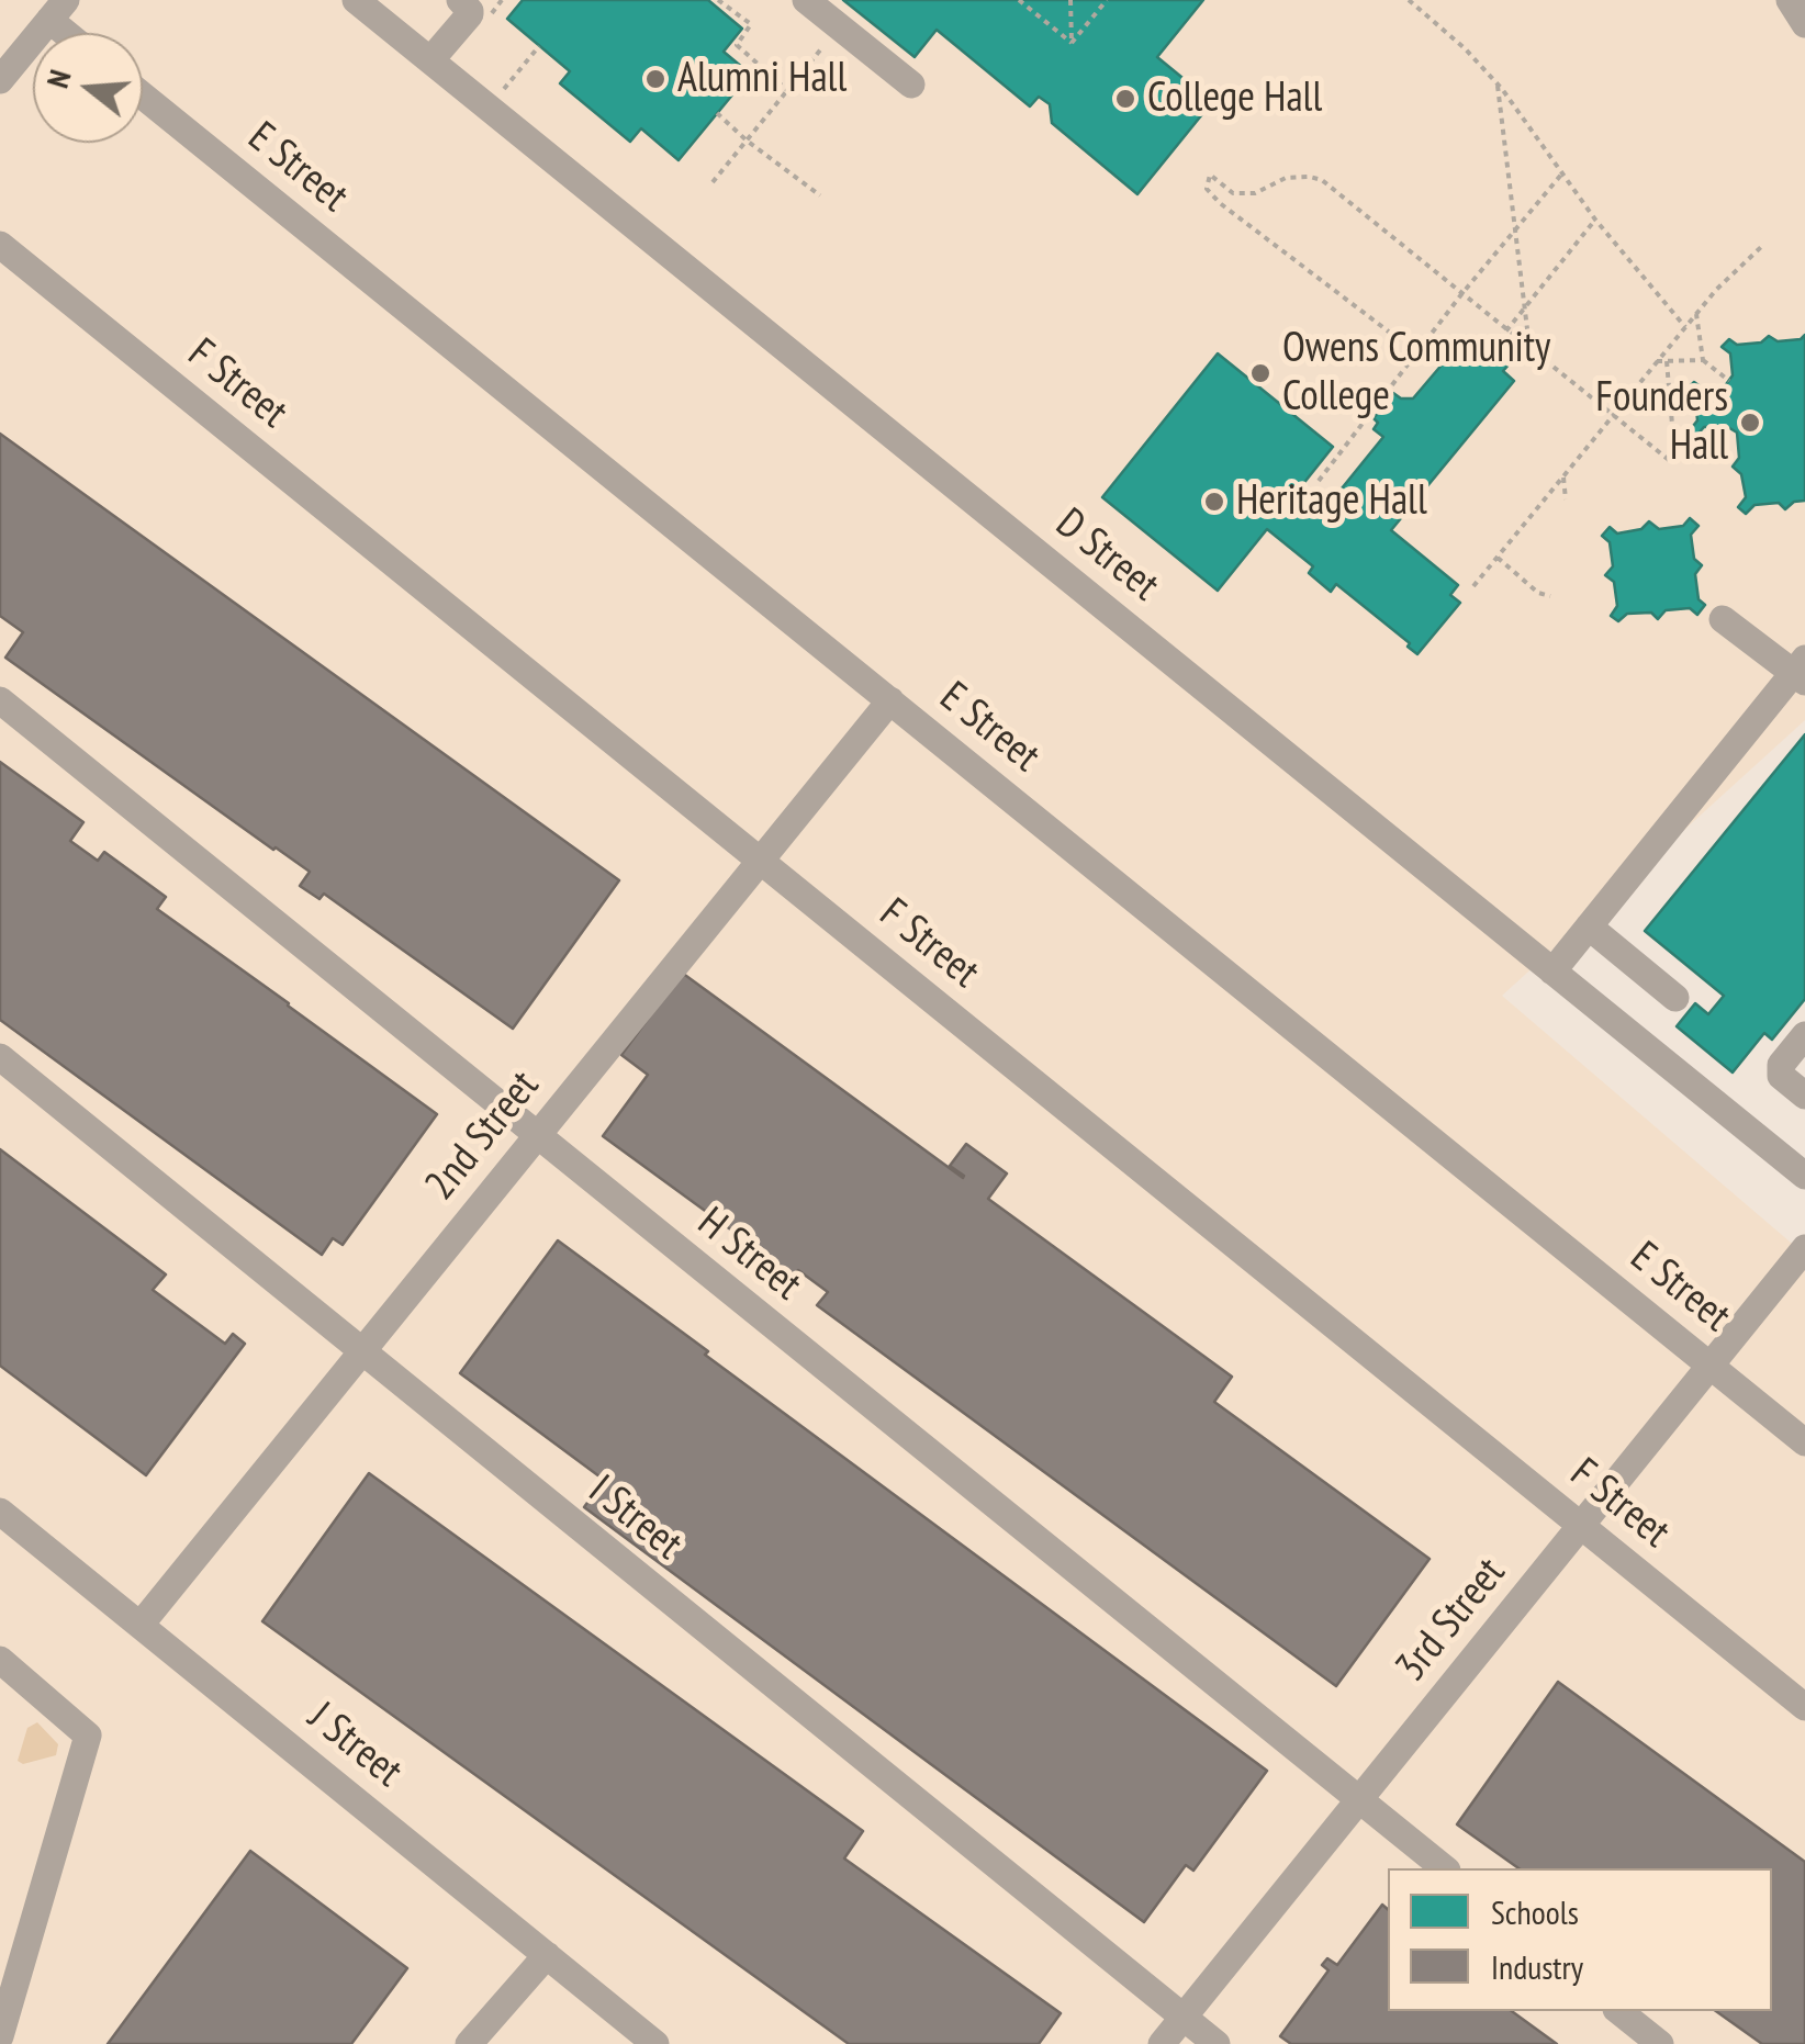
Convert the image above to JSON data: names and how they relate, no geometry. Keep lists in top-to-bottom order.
{
  "streets": {
    "street": [
      "E Street",
      "F Street",
      "D Street",
      "2nd Street",
      "H Street",
      "I Street",
      "3rd Street",
      "J Street"
    ]
  },
  "crossings": [
    ["E Street", "2nd Street"],
    ["E Street", "3rd Street"],
    ["F Street", "2nd Street"],
    ["F Street", "3rd Street"],
    ["2nd Street", "H Street"],
    ["2nd Street", "I Street"],
    ["2nd Street", "J Street"],
    ["H Street", "3rd Street"],
    ["I Street", "3rd Street"]
  ],
  "places": [
    "Alumni Hall",
    "College Hall",
    "Owens Community College",
    "Founders Hall",
    "Heritage Hall"
  ],
  "legend": ["Schools", "Industry"],
  "north": "left"
}
